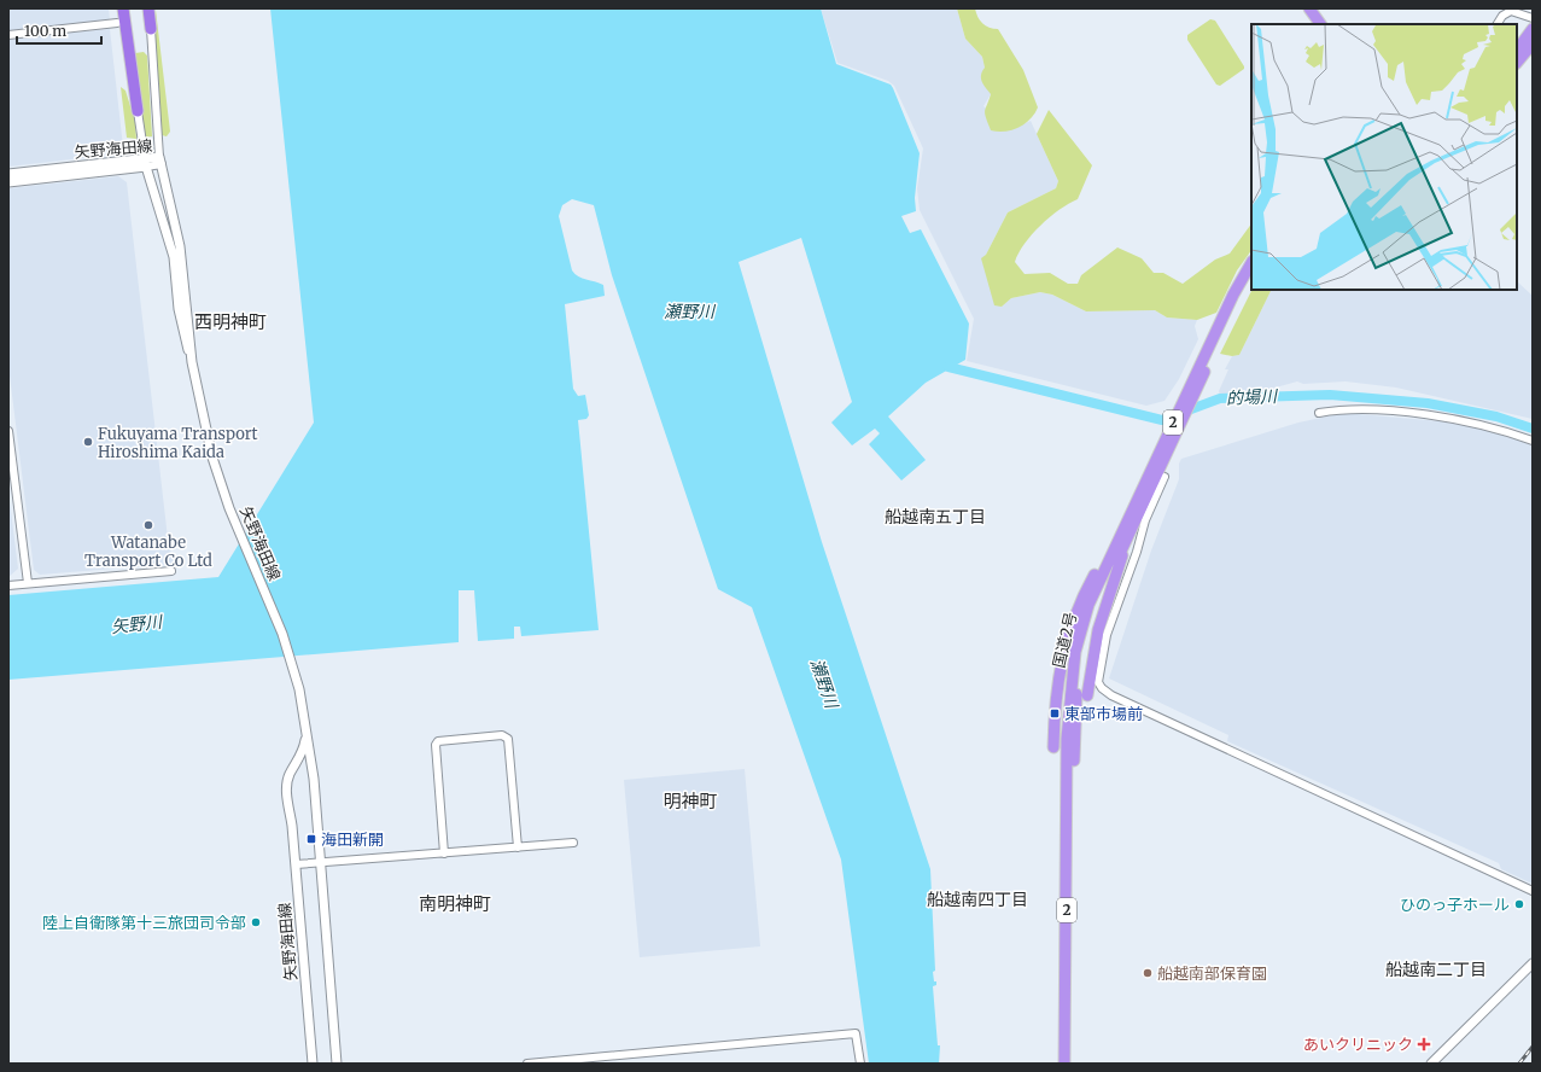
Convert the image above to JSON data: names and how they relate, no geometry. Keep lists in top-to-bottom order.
{
  "streets": {
    "highway": ["2", "国道2号"],
    "main road": ["矢野海田線"]
  },
  "crossings": [
    ["2", "国道2号"]
  ],
  "districts": [
    "西明神町",
    "船越南五丁目",
    "明神町",
    "船越南四丁目",
    "南明神町",
    "船越南二丁目"
  ],
  "water": ["瀬野川", "的場川", "矢野川"],
  "places": {
    "other": [
      "Fukuyama Transport Hiroshima Kaida",
      "Watanabe Transport Co Ltd",
      "ひのっ子ホール",
      "陸上自衛隊第十三旅団司令部",
      "船越南部保育園"
    ],
    "transit": ["東部市場前", "海田新開"],
    "health": ["あいクリニック"]
  },
  "scale_bar": "100 m"
}
